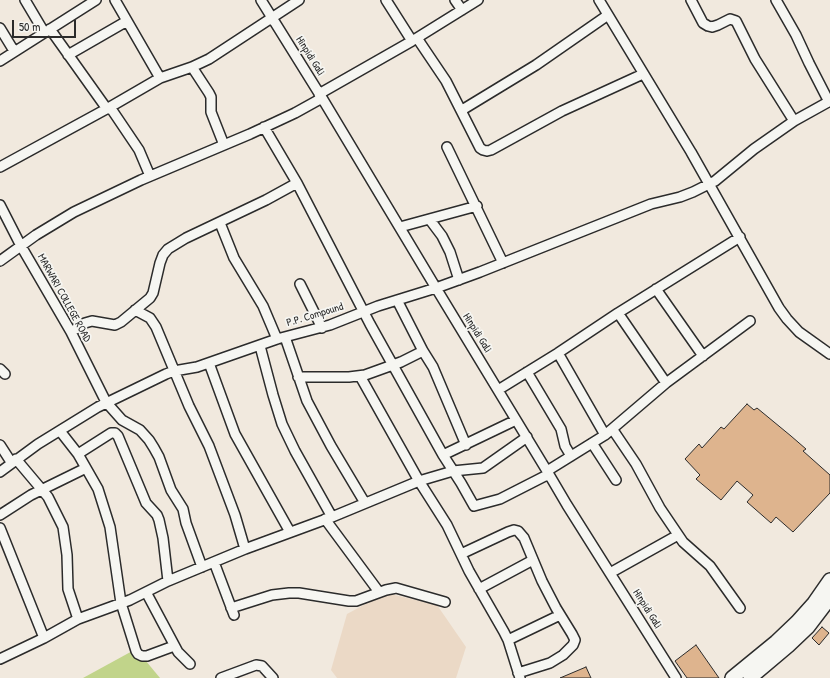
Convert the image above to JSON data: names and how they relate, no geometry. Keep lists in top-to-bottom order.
{
  "streets": {
    "street": ["Hinpidi Gali", "MARWARI COLLEGE ROAD", "P.P. Compound"]
  },
  "crossings": [
    ["Hinpidi Gali", "P.P. Compound"],
    ["MARWARI COLLEGE ROAD", "P.P. Compound"]
  ],
  "scale_bar": "50 m"
}
